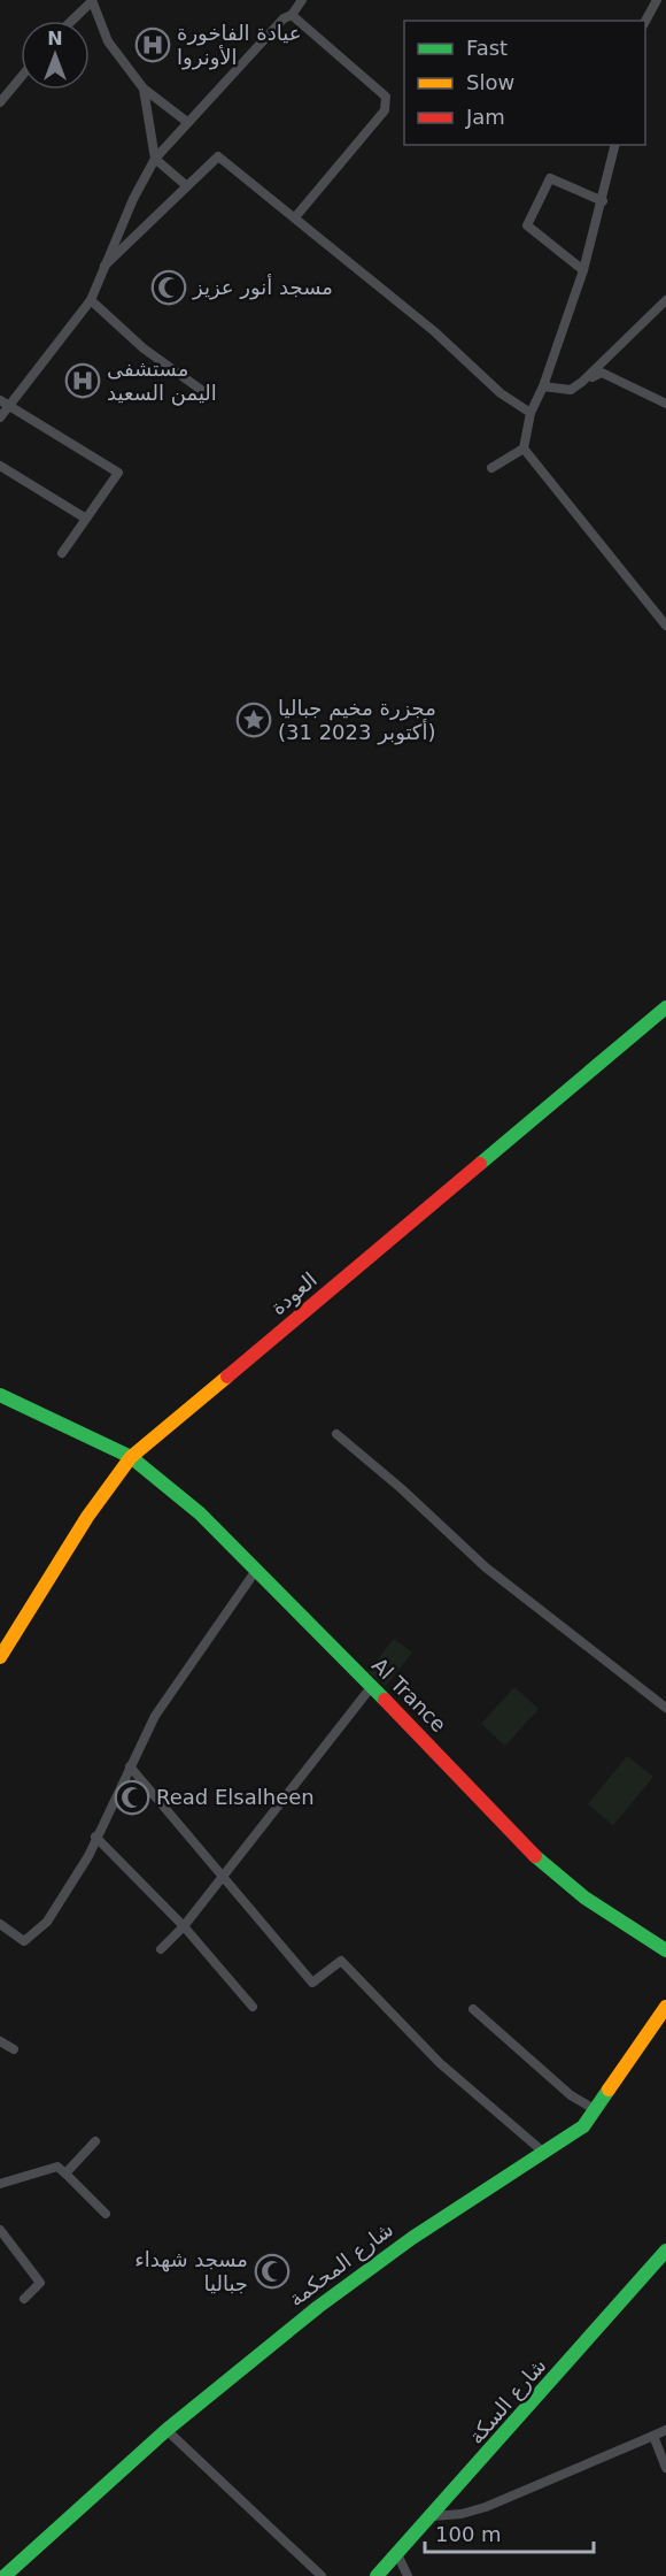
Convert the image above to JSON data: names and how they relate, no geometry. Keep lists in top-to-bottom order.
{
  "streets": {
    "street": [
      "العودة",
      "Al Trance",
      "شارع المحكمة",
      "شارع السكة"
    ]
  },
  "crossings": [
    ["العودة", "Al Trance"]
  ],
  "places": {
    "hospital": ["عيادة الفاخورة الأونروا", "مستشفى اليمن السعيد"],
    "mosque": ["مسجد أنور عزيز", "Read Elsalheen", "مسجد شهداء جباليا"],
    "place": ["مجزرة مخيم جباليا (31 أكتوبر 2023)"]
  },
  "legend": ["Fast", "Slow", "Jam"],
  "scale_bar": "100 m",
  "north": "top"
}
